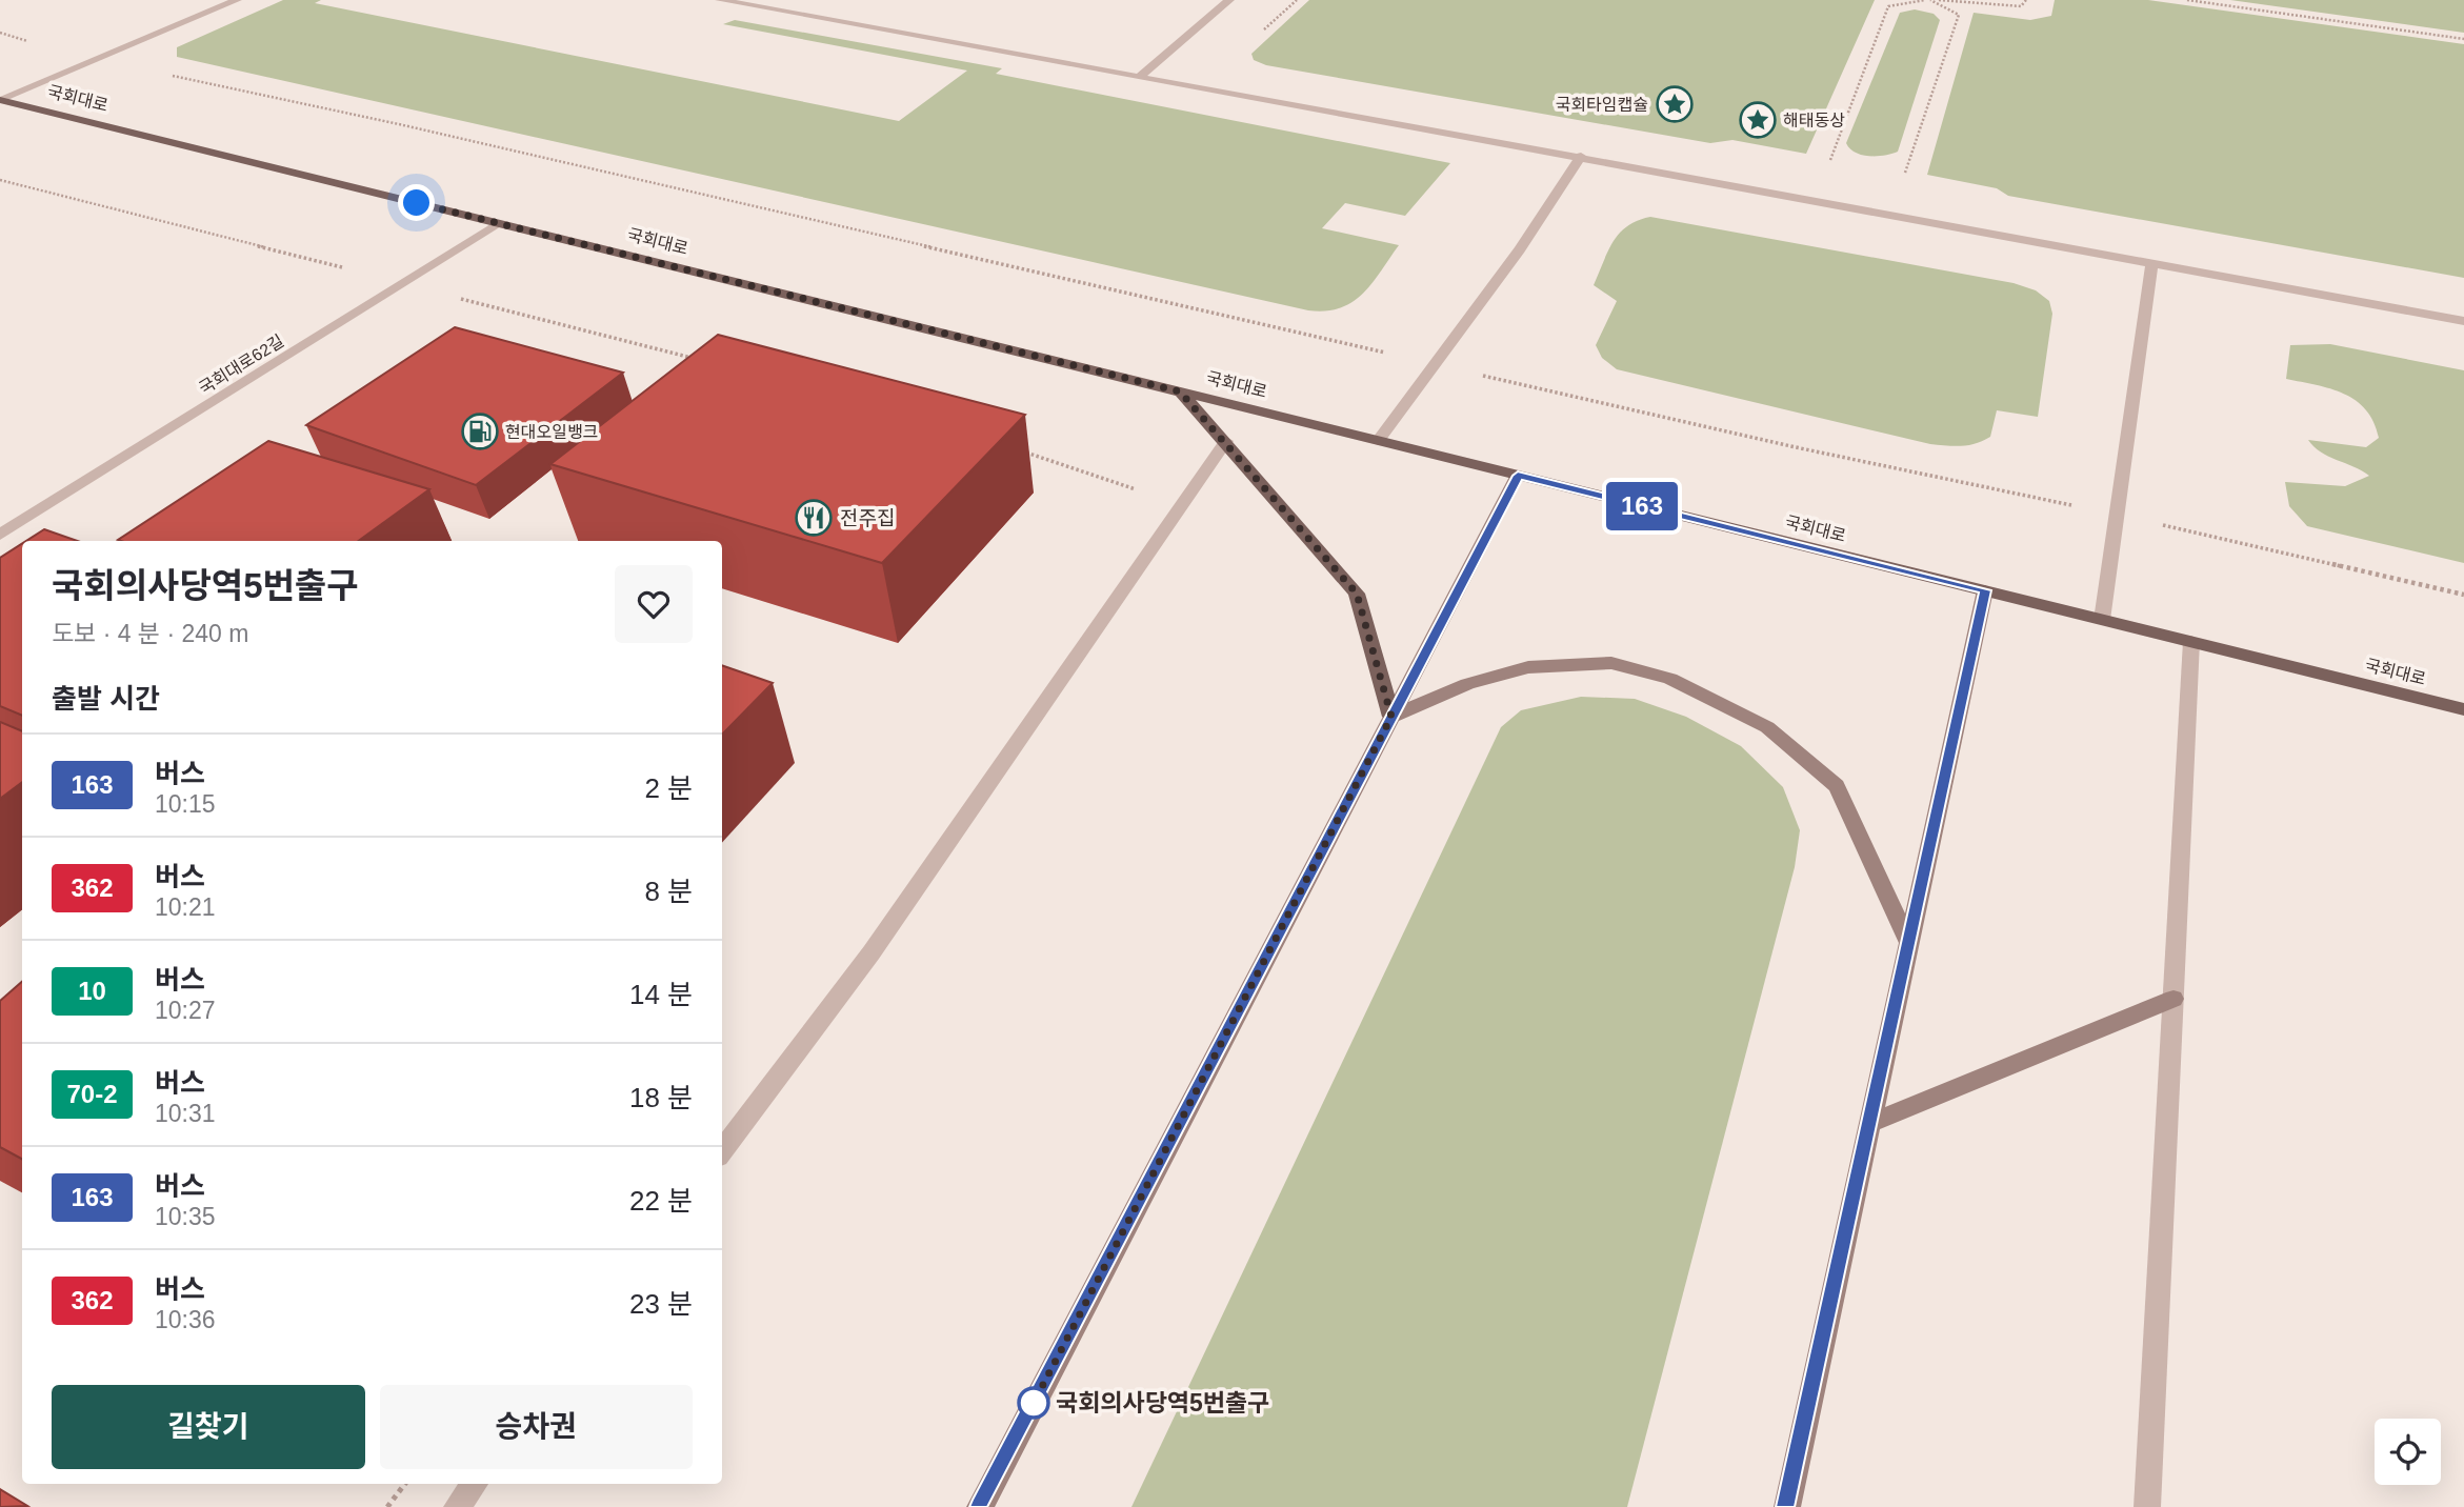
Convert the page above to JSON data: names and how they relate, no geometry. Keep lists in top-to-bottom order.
{
  "streets": {
    "main road": ["국회대로"],
    "street": ["국회대로62길"]
  },
  "crossings": [
    ["국회대로", "국회대로62길"]
  ],
  "places": {
    "place": ["국회타임캡슐", "해태동상"],
    "fuel station": ["현대오일뱅크"],
    "restaurant": ["전주집"],
    "other": ["국회의사당역5번출구"]
  },
  "lines": ["bus line 163"],
  "page": {
    "on_map": "163",
    "heading": [
      ["국회의사당역5번출구", "도보 · 4 분 · 240 m"],
      "출발 시간"
    ],
    "list": [
      {
        "mark": "163",
        "name": "버스",
        "note": "10:15",
        "value": "2 분"
      },
      {
        "mark": "362",
        "name": "버스",
        "note": "10:21",
        "value": "8 분"
      },
      {
        "mark": "10",
        "name": "버스",
        "note": "10:27",
        "value": "14 분"
      },
      {
        "mark": "70-2",
        "name": "버스",
        "note": "10:31",
        "value": "18 분"
      },
      {
        "mark": "163",
        "name": "버스",
        "note": "10:35",
        "value": "22 분"
      },
      {
        "mark": "362",
        "name": "버스",
        "note": "10:36",
        "value": "23 분"
      }
    ],
    "buttons": ["길찾기", "승차권"]
  }
}
